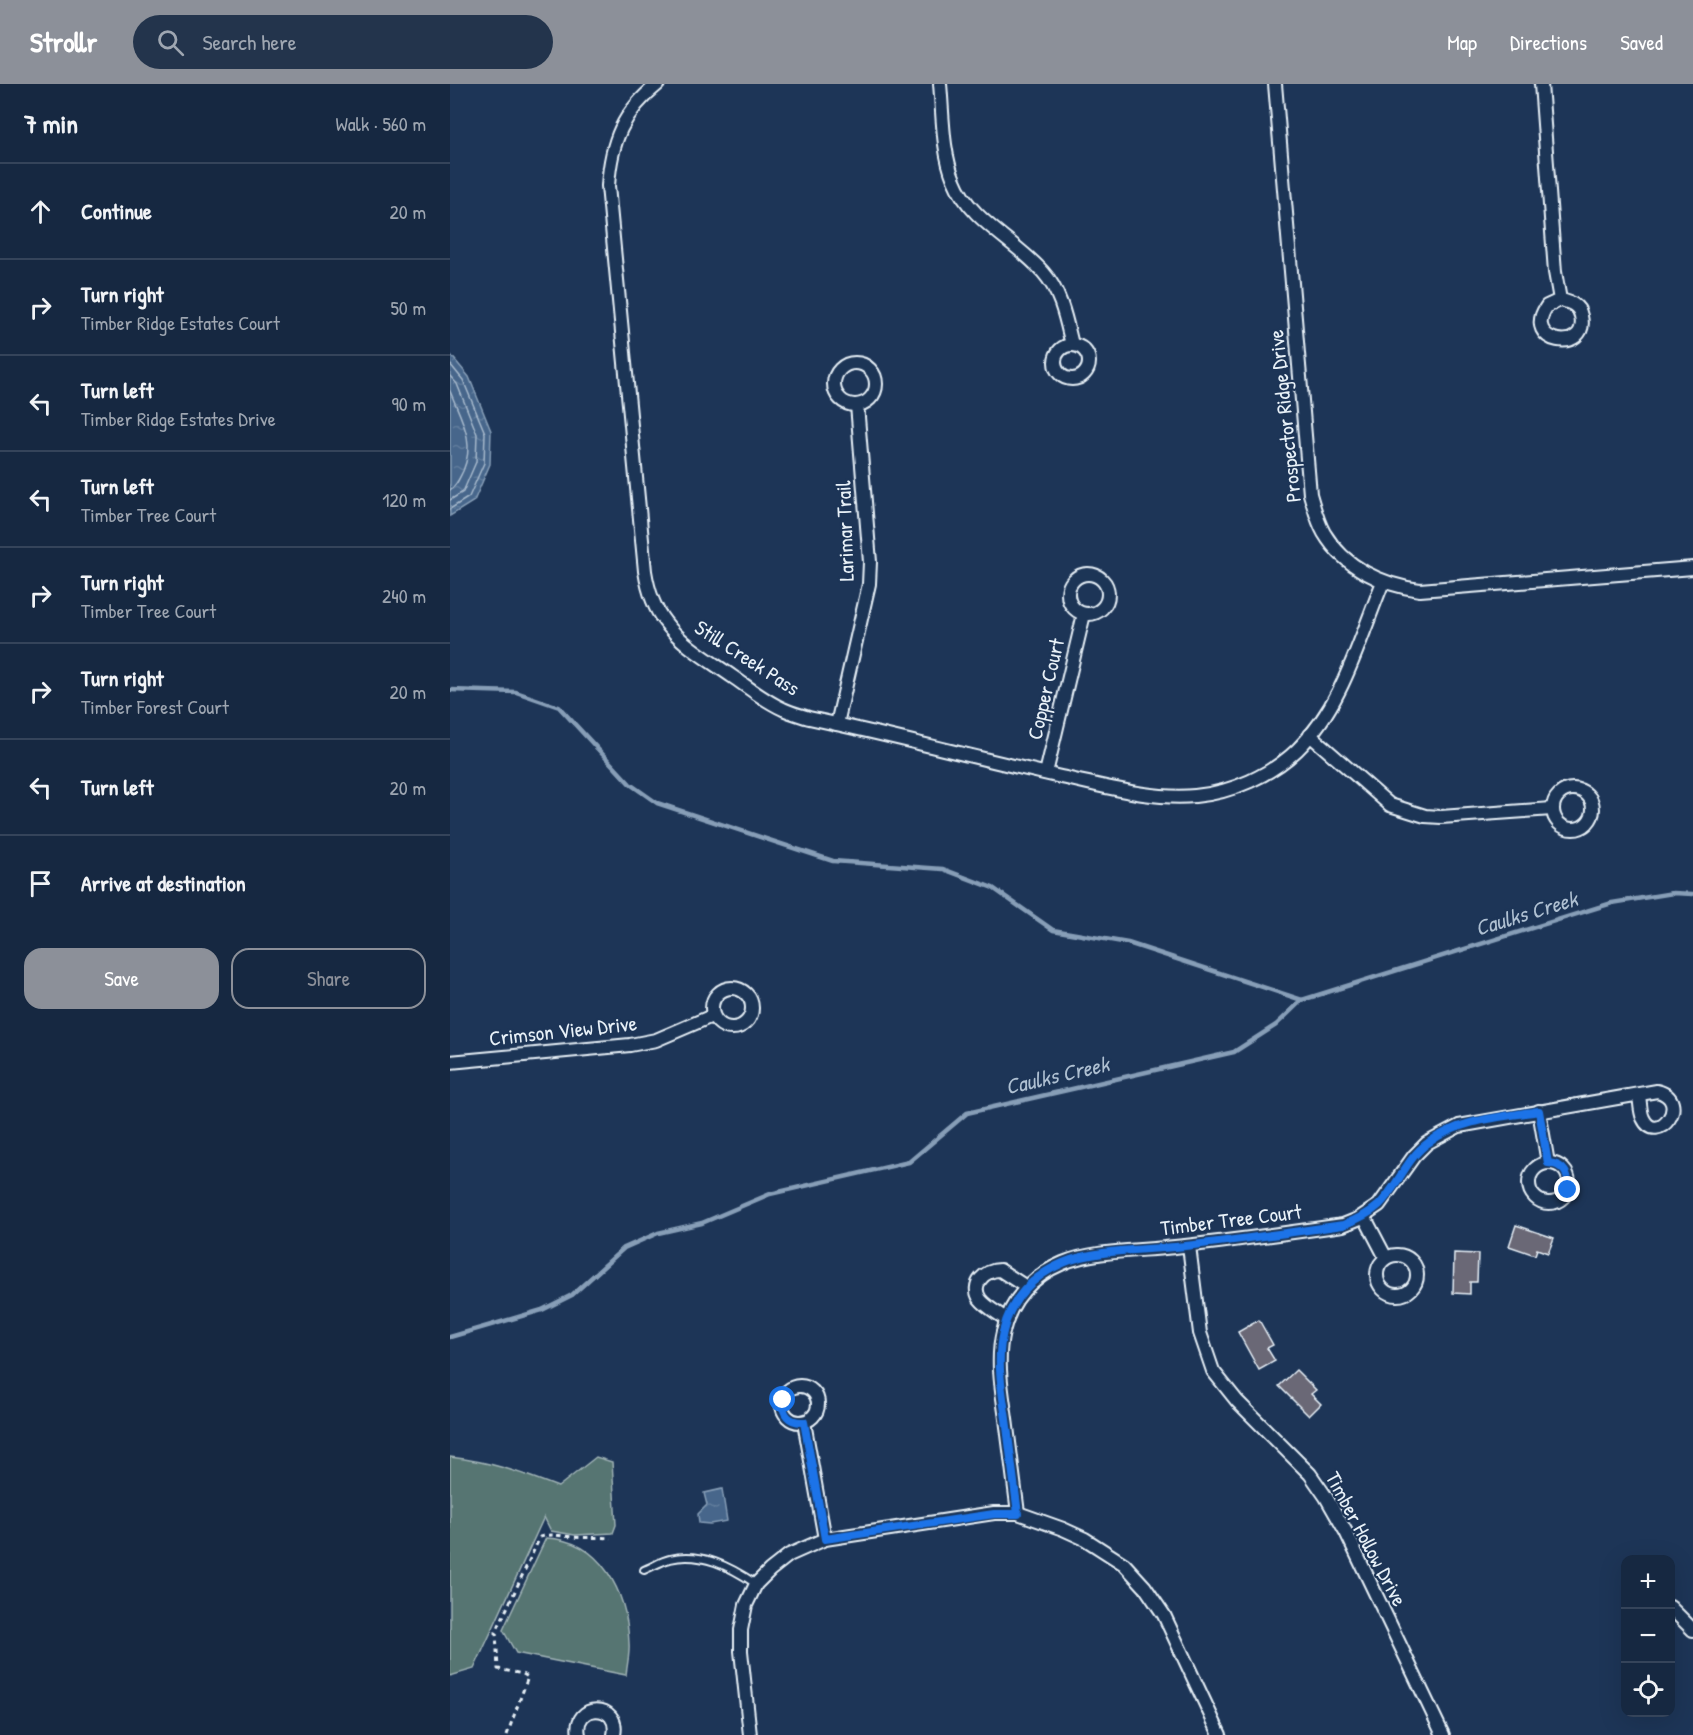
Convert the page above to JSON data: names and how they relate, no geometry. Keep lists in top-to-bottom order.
{
  "streets": {
    "street": [
      "Prospector Ridge Drive",
      "Larimar Trail",
      "Still Creek Pass",
      "Copper Court",
      "Crimson View Drive",
      "Timber Tree Court",
      "Timber Hollow Drive"
    ]
  },
  "crossings": [
    ["Prospector Ridge Drive", "Still Creek Pass"],
    ["Larimar Trail", "Still Creek Pass"],
    ["Still Creek Pass", "Copper Court"],
    ["Timber Tree Court", "Timber Hollow Drive"]
  ],
  "water": ["Caulks Creek"],
  "page": {
    "header": "Strollr",
    "search": "Search here",
    "nav": ["Map", "Directions", "Saved"],
    "heading": ["7 min", "Walk · 560 m"],
    "list": [
      ["Continue", "20 m"],
      ["Turn right", "Timber Ridge Estates Court", "50 m"],
      ["Turn left", "Timber Ridge Estates Drive", "90 m"],
      ["Turn left", "Timber Tree Court", "120 m"],
      ["Turn right", "Timber Tree Court", "240 m"],
      ["Turn right", "Timber Forest Court", "20 m"],
      ["Turn left", "20 m"],
      "Arrive at destination"
    ],
    "buttons": ["Save", "Share"],
    "map_buttons": ["+", "−"]
  }
}
